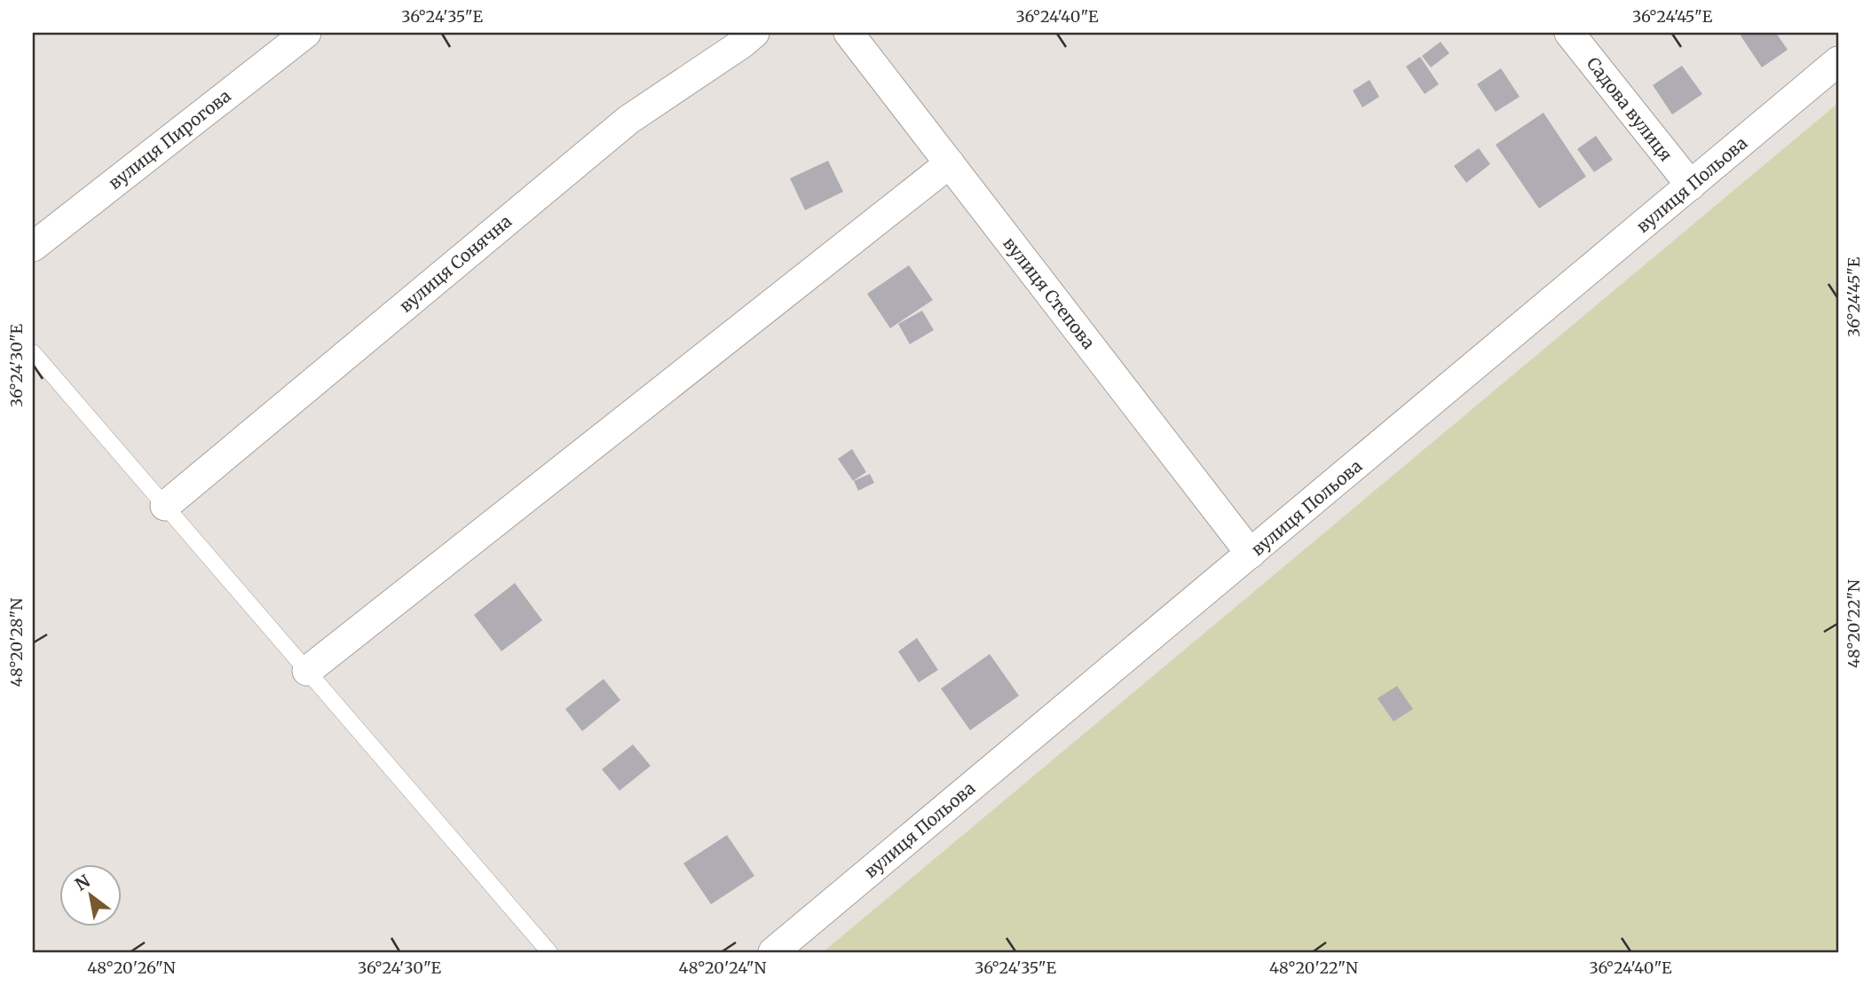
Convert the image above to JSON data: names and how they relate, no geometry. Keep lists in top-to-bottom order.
{
  "streets": {
    "street": [
      "Садова вулиця",
      "вулиця Пирогова",
      "вулиця Польова",
      "вулиця Сонячна",
      "вулиця Степова"
    ]
  },
  "crossings": [
    ["Садова вулиця", "вулиця Польова"],
    ["вулиця Польова", "вулиця Степова"]
  ],
  "north": "top left",
  "coordinates": [
    "36°24'35\"E",
    "36°24'40\"E",
    "36°24'45\"E",
    "36°24'30\"E",
    "48°20'22\"N",
    "48°20'28\"N",
    "48°20'26\"N",
    "48°20'24\"N"
  ]
}
